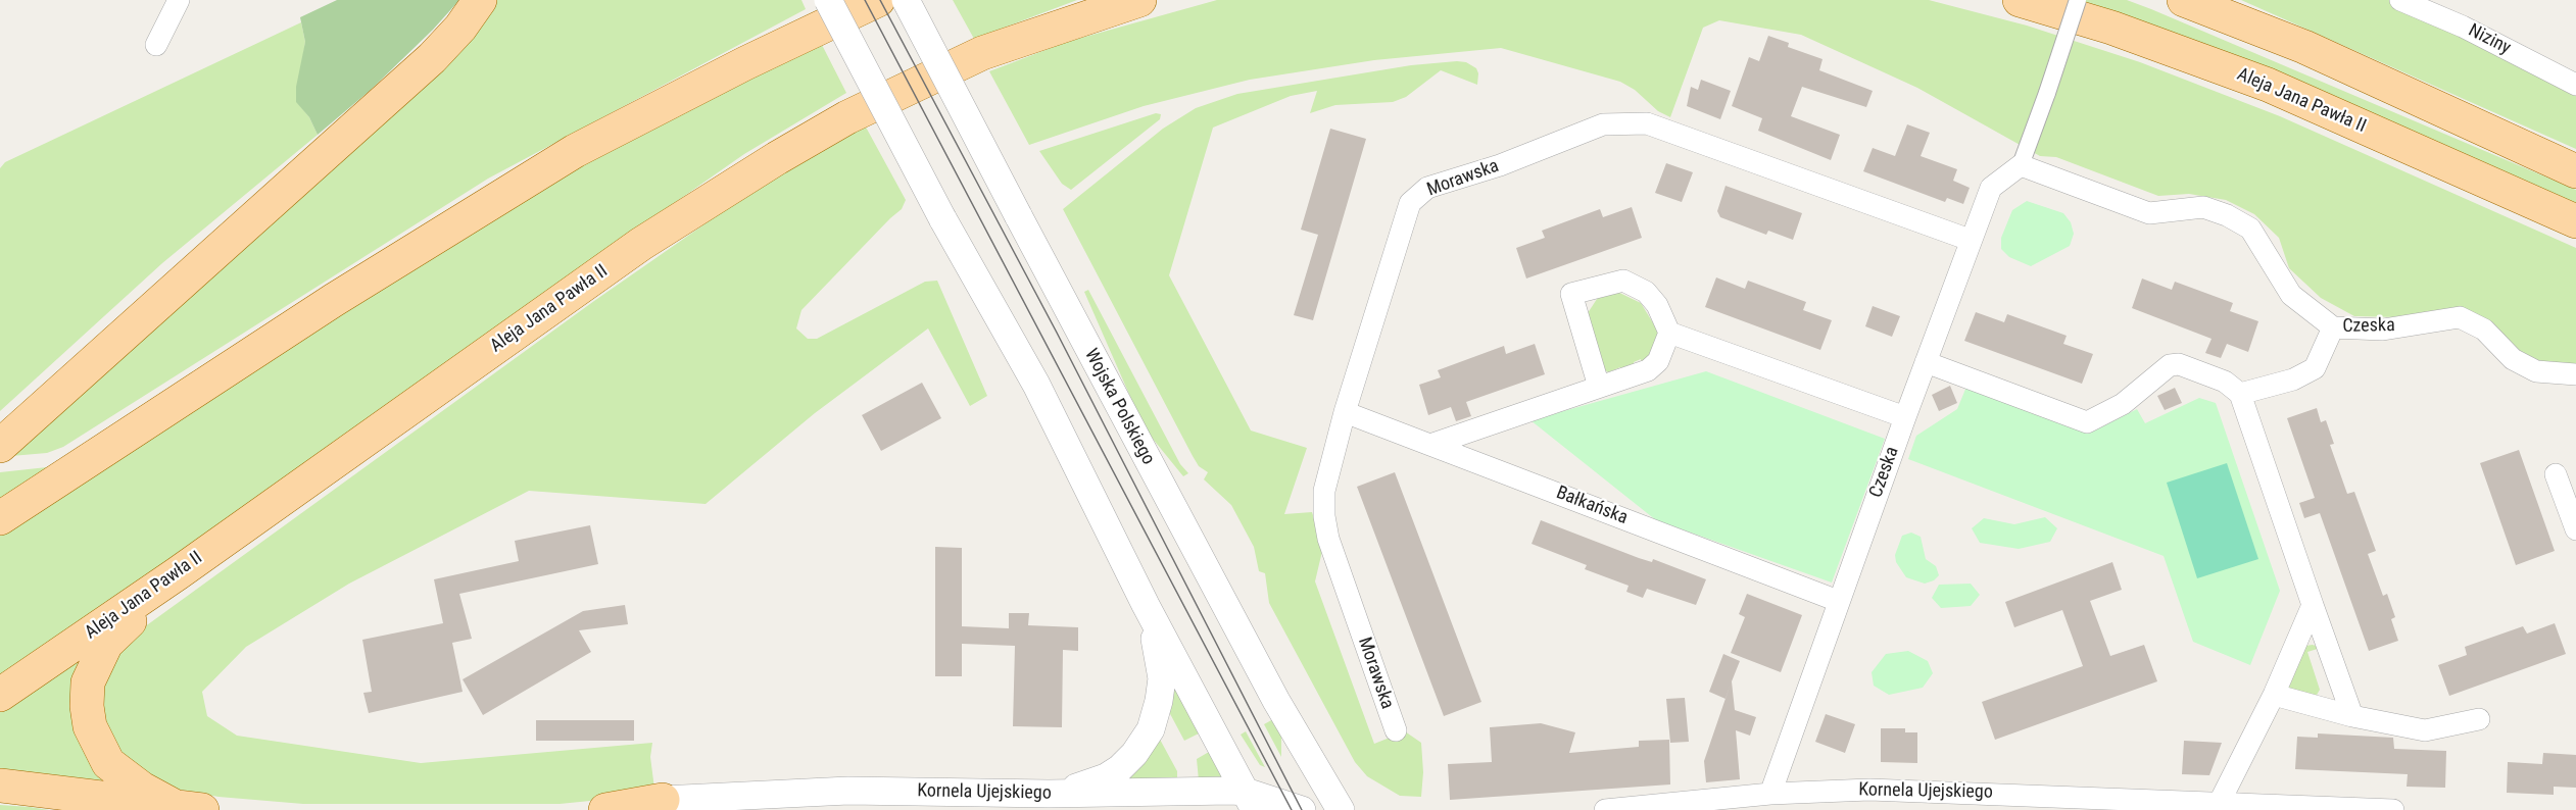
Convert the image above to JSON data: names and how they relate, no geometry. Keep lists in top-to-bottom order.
{
  "streets": {
    "main road": ["Aleja Jana Pawła II"],
    "street": [
      "Niziny",
      "Morawska",
      "Czeska",
      "Wojska Polskiego",
      "Bałkańska",
      "Kornela Ujejskiego"
    ]
  },
  "crossings": [
    ["Morawska", "Czeska"],
    ["Morawska", "Bałkańska"],
    ["Czeska", "Bałkańska"],
    ["Czeska", "Kornela Ujejskiego"]
  ]
}
